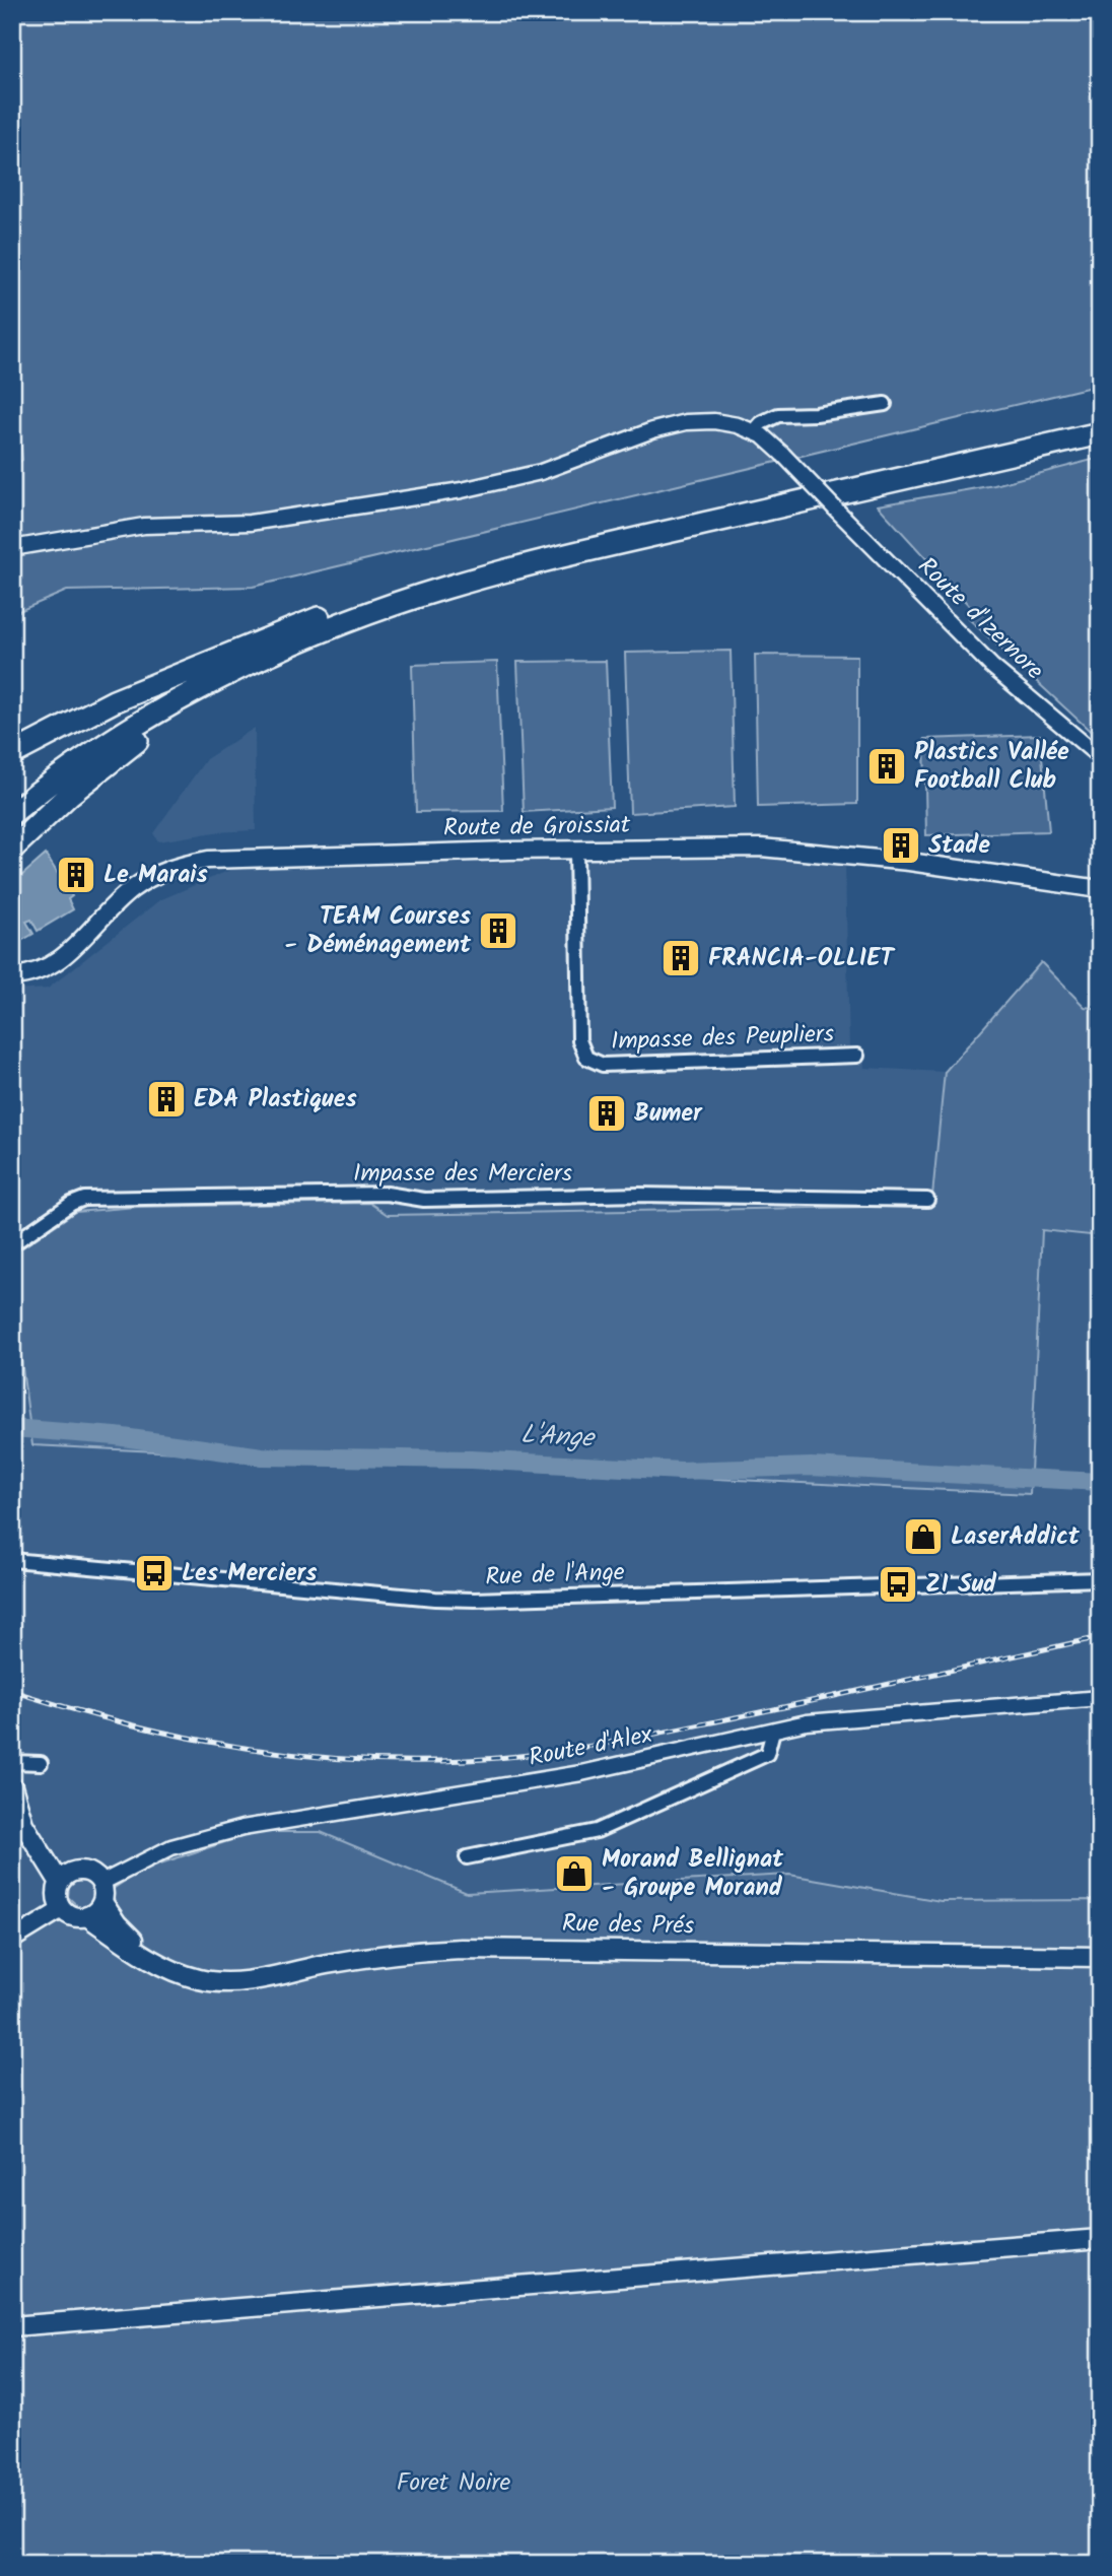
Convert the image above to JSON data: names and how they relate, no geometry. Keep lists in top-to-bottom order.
{
  "streets": {
    "main road": ["Route de Groissiat", "Rue des Prés"],
    "street": [
      "Route d'Izernore",
      "Impasse des Peupliers",
      "Impasse des Merciers",
      "Rue de l'Ange",
      "Route d'Alex"
    ]
  },
  "crossings": [
    ["Route de Groissiat", "Impasse des Peupliers"],
    ["Route d'Alex", "Rue des Prés"]
  ],
  "water": ["L'Ange"],
  "parks": ["Foret Noire"],
  "places": {
    "building": [
      "Plastics Vallée Football Club",
      "Stade",
      "Le Marais",
      "TEAM Courses - Déménagement",
      "FRANCIA-OLLIET",
      "EDA Plastiques",
      "Bumer"
    ],
    "shop": ["LaserAddict", "Morand Bellignat - Groupe Morand"],
    "bus stop": ["Les Merciers", "ZI Sud"]
  }
}
